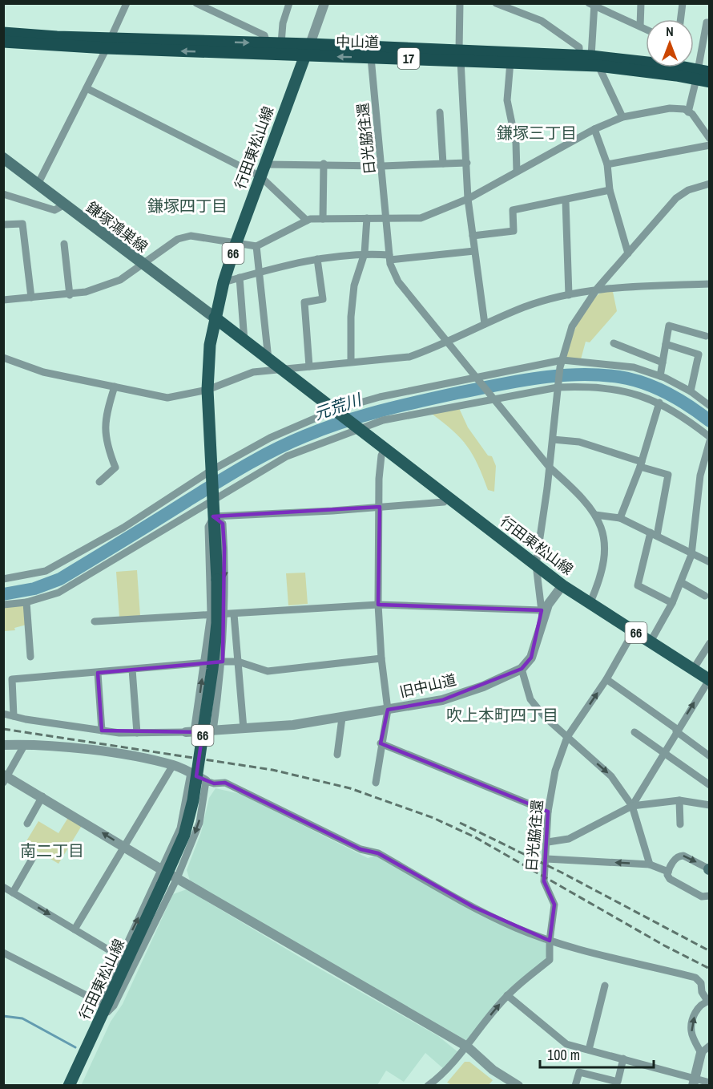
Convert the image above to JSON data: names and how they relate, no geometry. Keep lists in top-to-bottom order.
{
  "streets": {
    "highway": ["中山道", "17"],
    "main road": ["行田東松山線", "鎌塚鴻巣線", "66"],
    "street": ["日光脇往還", "旧中山道"]
  },
  "crossings": [
    ["中山道", "日光脇往還"],
    ["中山道", "行田東松山線"],
    ["日光脇往還", "行田東松山線"],
    ["行田東松山線", "鎌塚鴻巣線"],
    ["行田東松山線", "66"],
    ["鎌塚鴻巣線", "66"]
  ],
  "districts": [
    "鎌塚三丁目",
    "鎌塚四丁目",
    "吹上本町四丁目",
    "南二丁目"
  ],
  "water": ["元荒川"],
  "scale_bar": "100 m",
  "north": "top"
}
